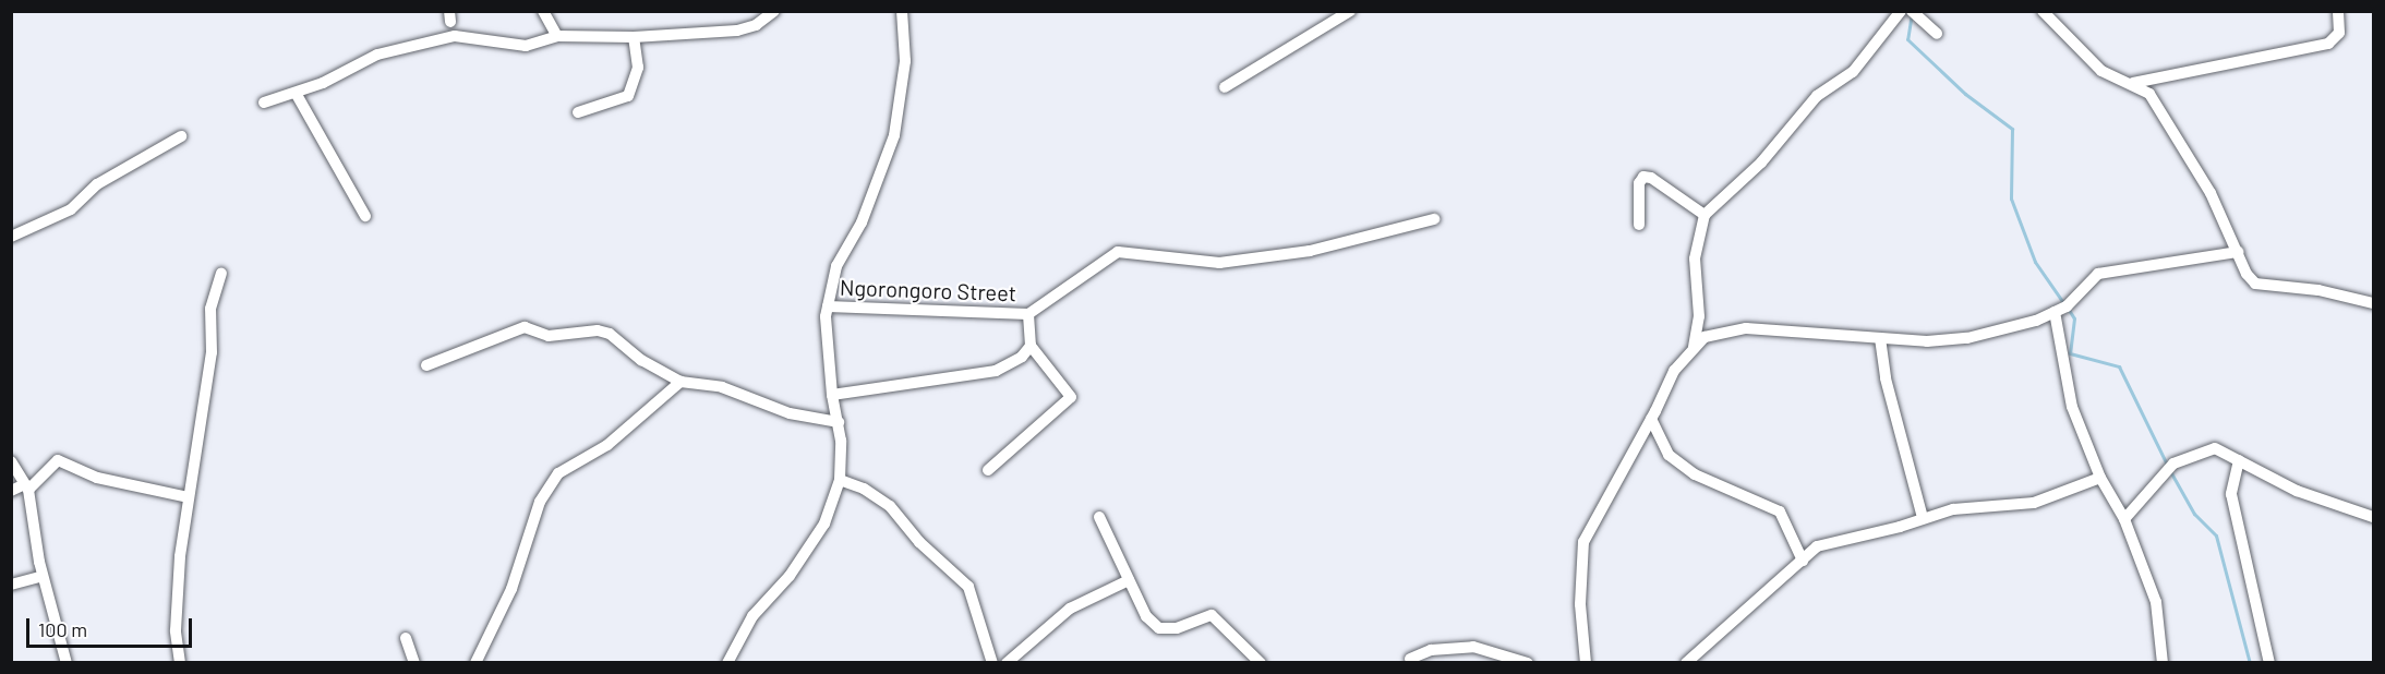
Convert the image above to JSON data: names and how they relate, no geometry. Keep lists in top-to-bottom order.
{
  "streets": {
    "street": ["Ngorongoro Street"]
  },
  "scale_bar": "100 m"
}
